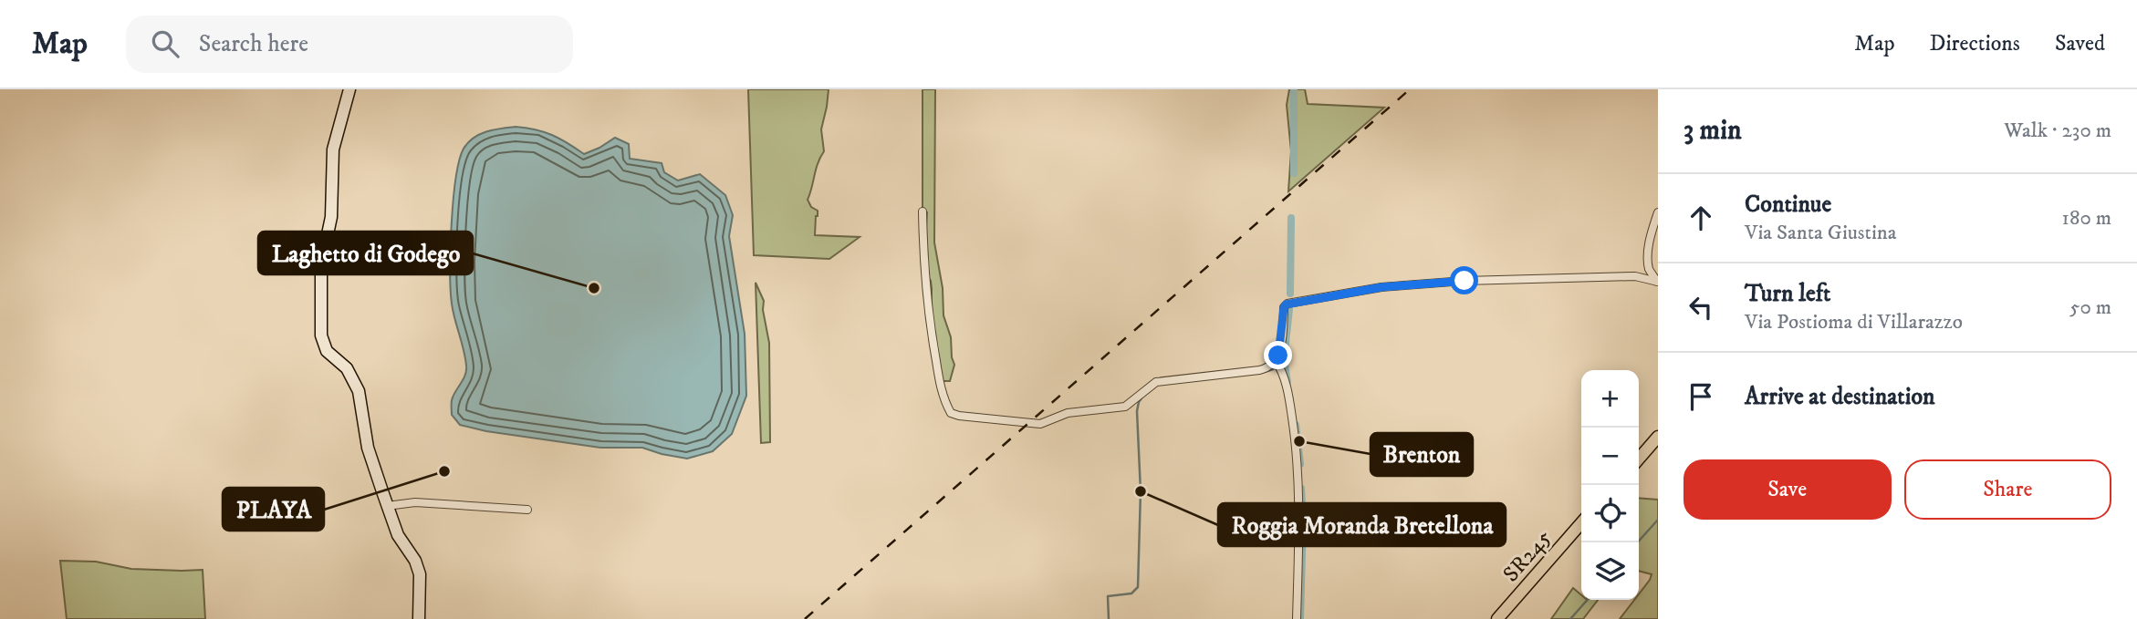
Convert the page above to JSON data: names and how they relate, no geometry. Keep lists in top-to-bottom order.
{
  "streets": {
    "main road": ["SR245"]
  },
  "places": [
    "Laghetto di Godego",
    "Brenton",
    "PLAYA",
    "Roggia Moranda Bretellona"
  ],
  "page": {
    "header": "Map",
    "search": "Search here",
    "nav": ["Map", "Directions", "Saved"],
    "heading": ["3 min", "Walk · 230 m"],
    "list": [
      ["Continue", "Via Santa Giustina", "180 m"],
      ["Turn left", "Via Postioma di Villarazzo", "50 m"],
      "Arrive at destination"
    ],
    "map_buttons": ["+", "−"],
    "buttons": ["Save", "Share"]
  }
}
